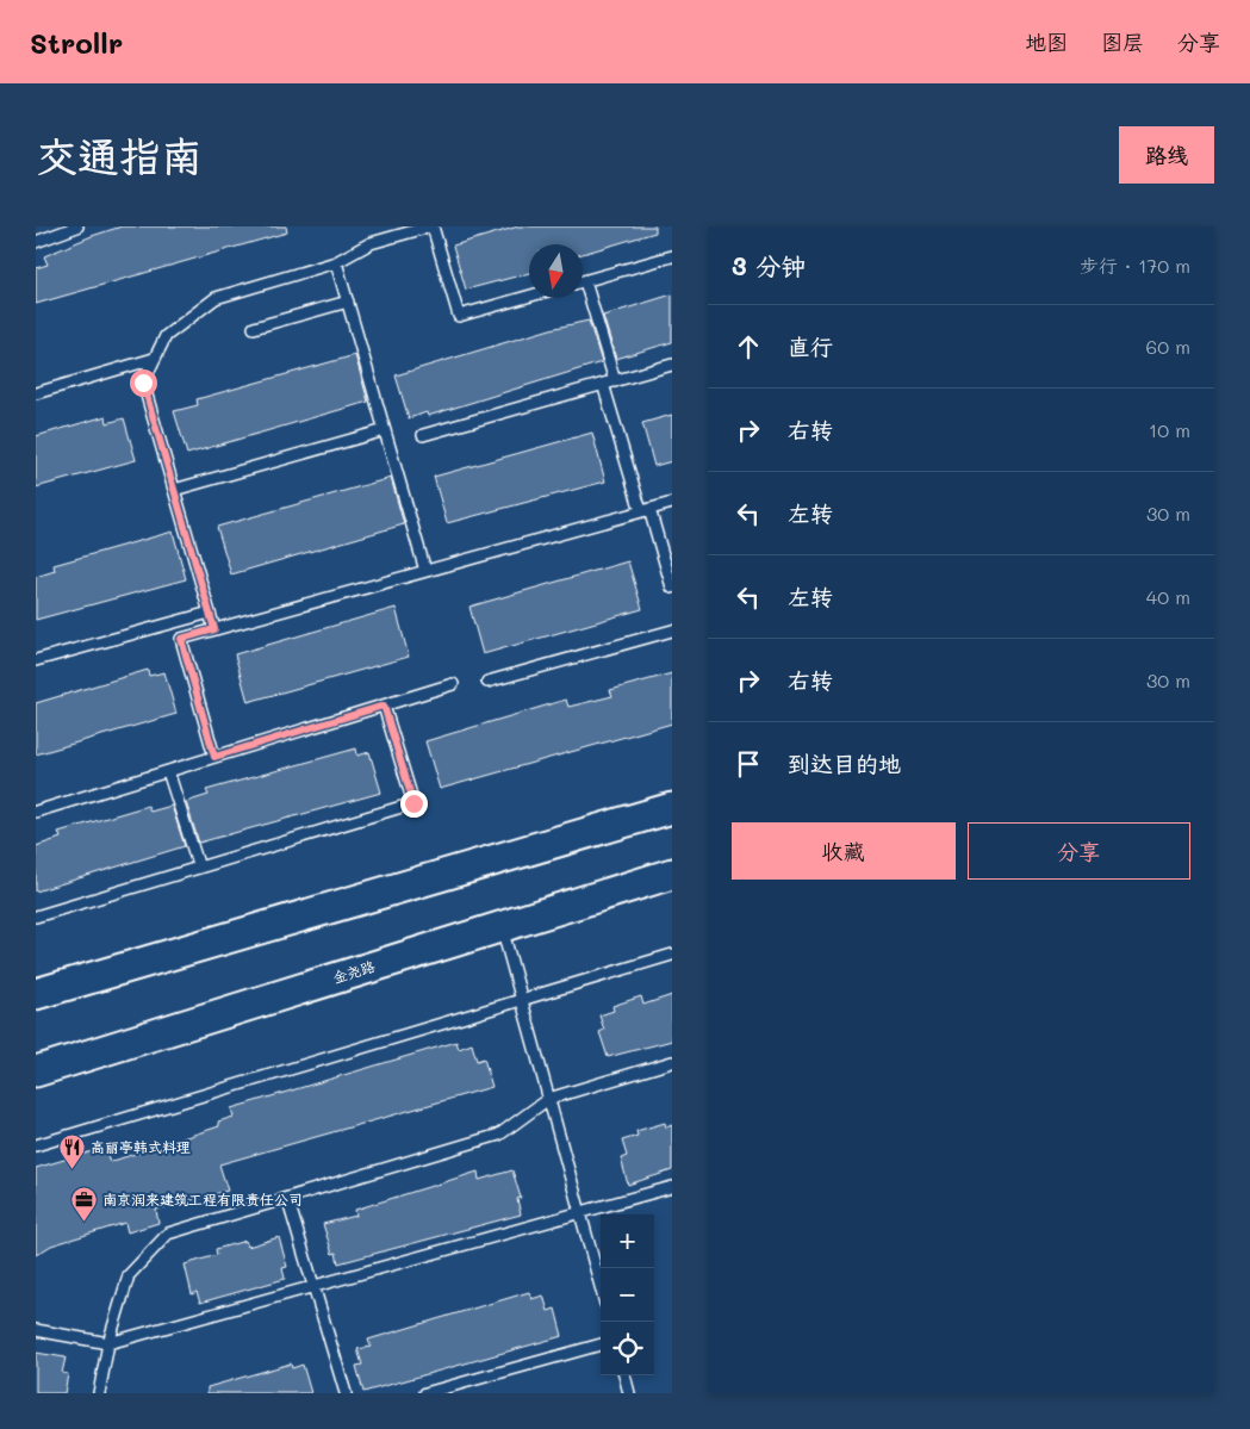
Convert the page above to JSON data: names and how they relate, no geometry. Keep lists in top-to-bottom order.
{
  "streets": {
    "main road": ["金尧路"]
  },
  "places": {
    "restaurant": ["高丽亭韩式料理"],
    "office": ["南京润来建筑工程有限责任公司"]
  },
  "north": "bottom",
  "page": {
    "header": "Strollr",
    "nav": ["地图", "图层", "分享"],
    "buttons": [
      "路线",
      ["收藏", "分享"]
    ],
    "title": "交通指南",
    "heading": ["3 分钟", "步行 · 170 m"],
    "list": [
      ["直行", "60 m"],
      ["右转", "10 m"],
      ["左转", "30 m"],
      ["左转", "40 m"],
      ["右转", "30 m"],
      "到达目的地"
    ],
    "map_buttons": ["+", "−"]
  }
}
